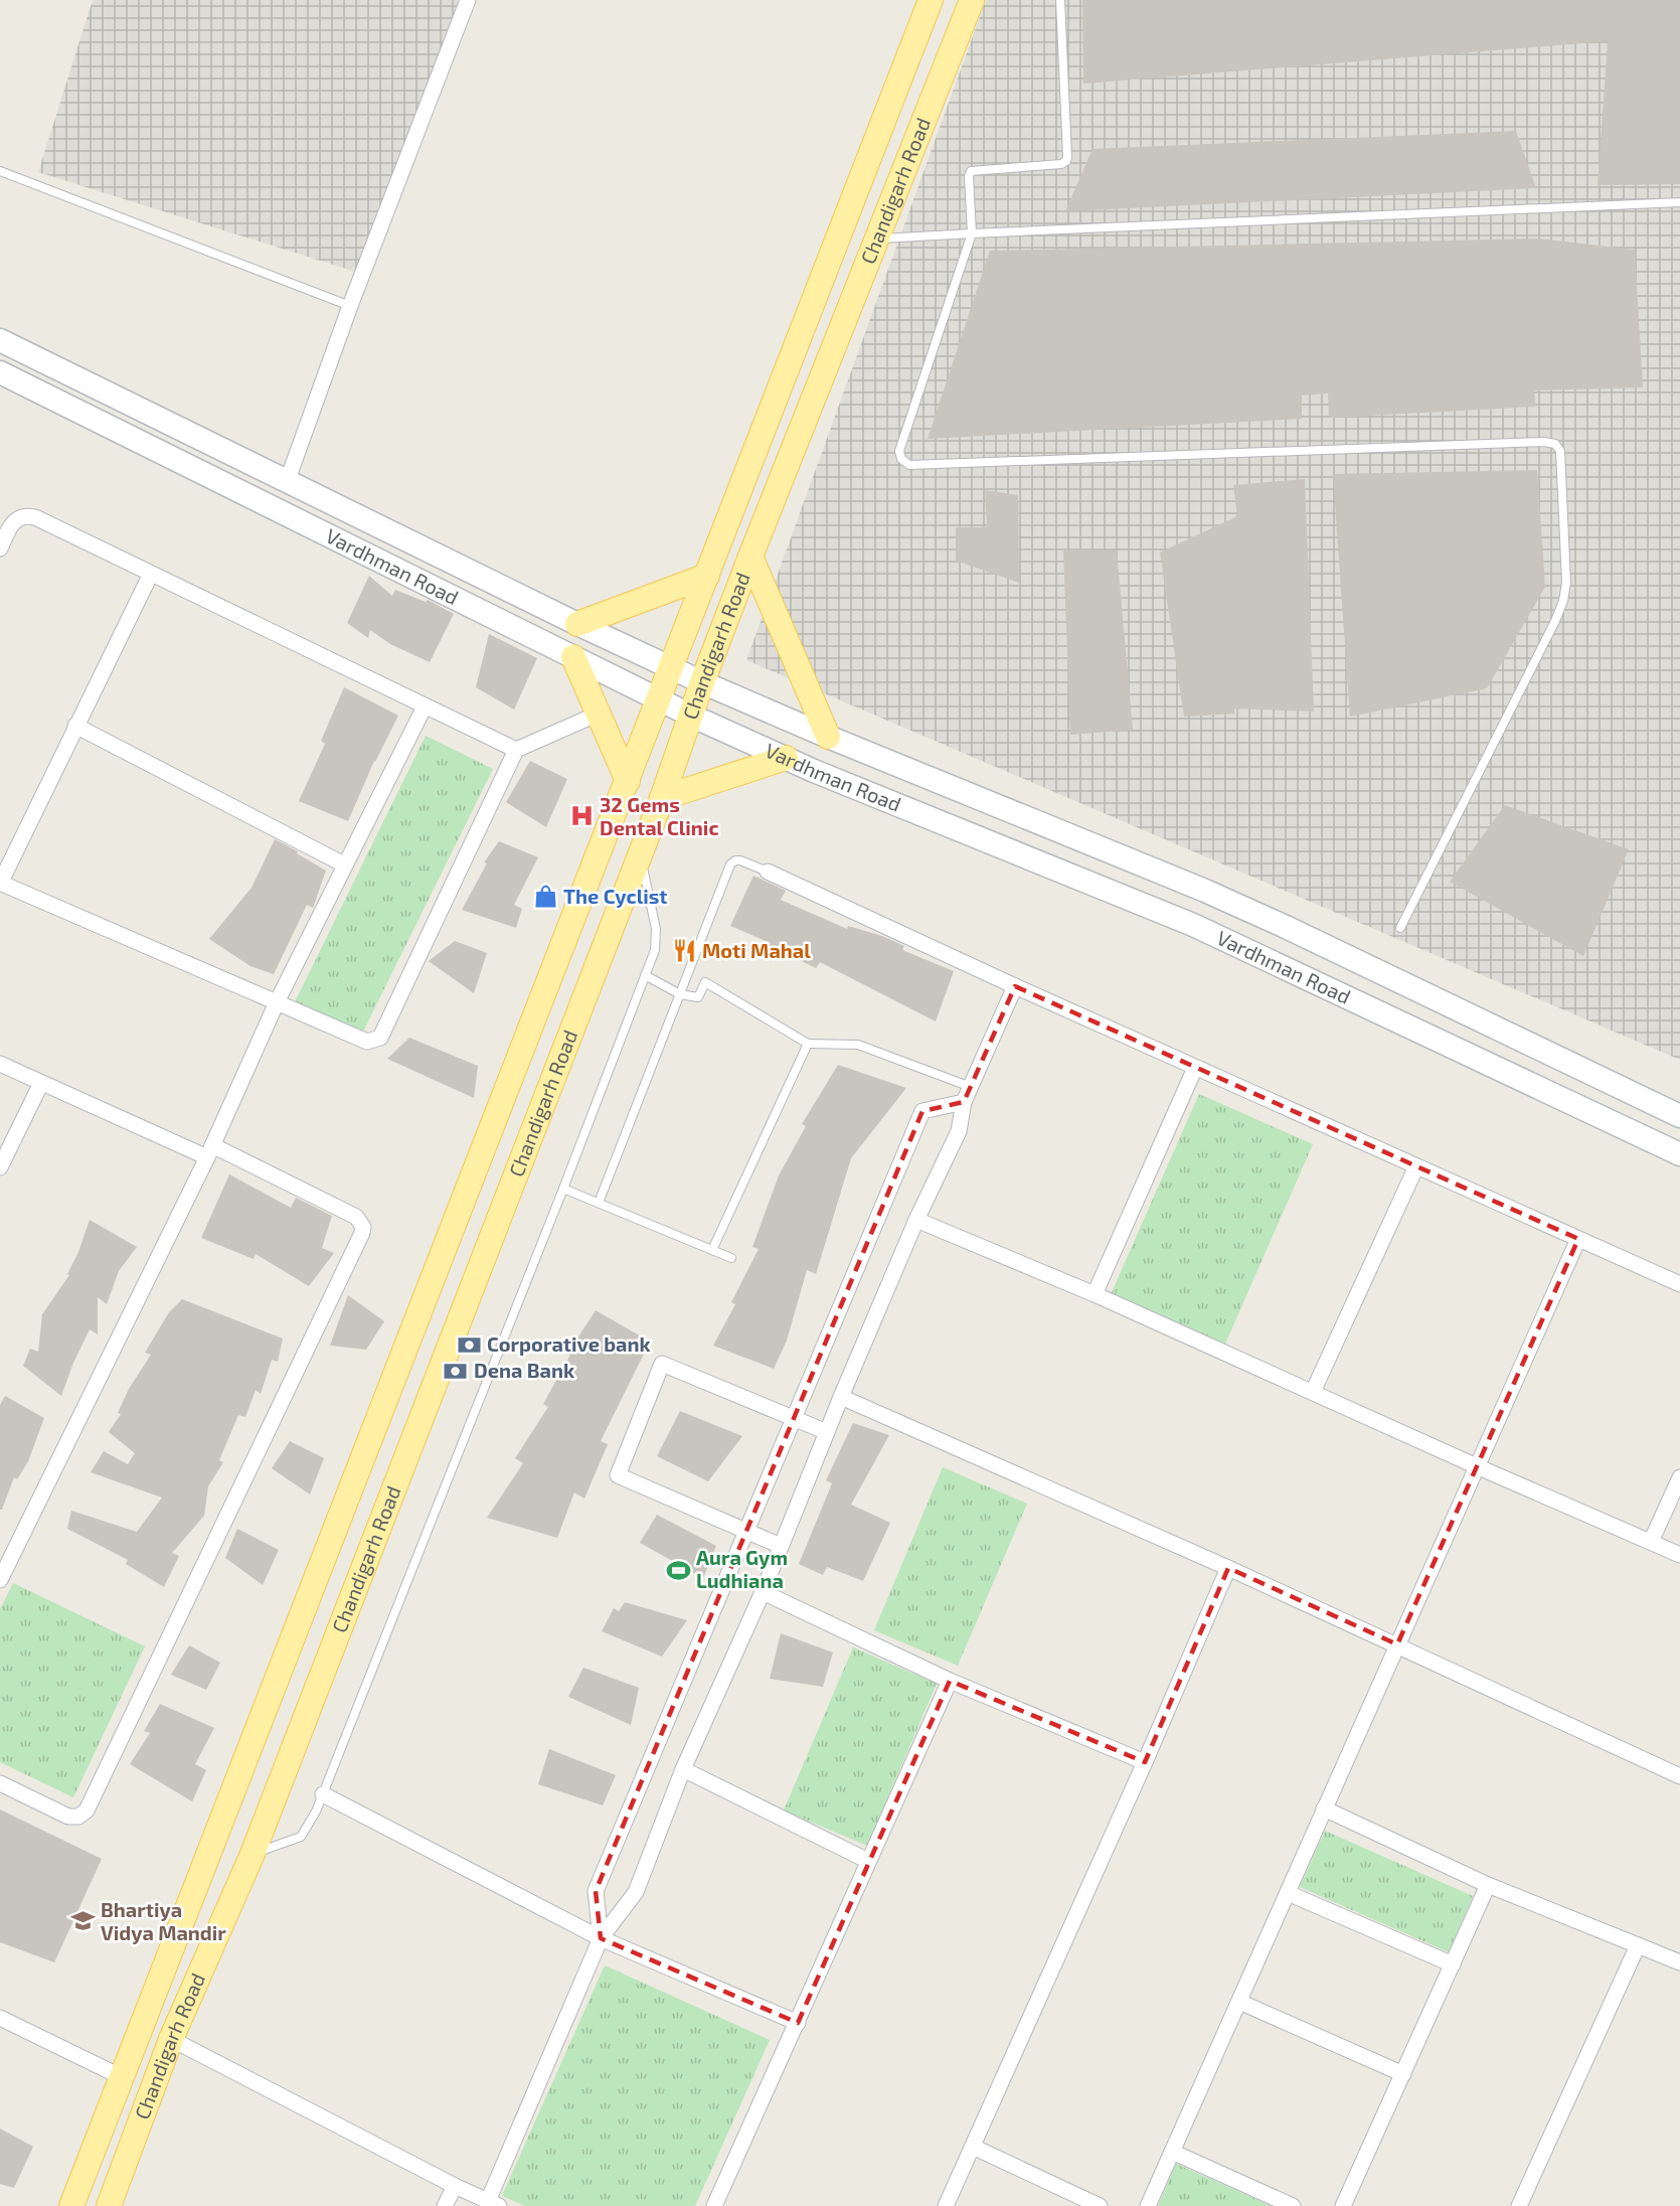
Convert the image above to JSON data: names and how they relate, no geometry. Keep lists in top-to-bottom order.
{
  "streets": {
    "main road": ["Chandigarh Road"],
    "street": ["Vardhman Road"]
  },
  "crossings": [
    ["Chandigarh Road", "Vardhman Road"]
  ],
  "places": {
    "hospital": ["32 Gems Dental Clinic"],
    "shop": ["The Cyclist"],
    "restaurant": ["Moti Mahal"],
    "bank": ["Corporative bank", "Dena Bank"],
    "sports": ["Aura Gym Ludhiana"],
    "school or university": ["Bhartiya Vidya Mandir"]
  }
}
